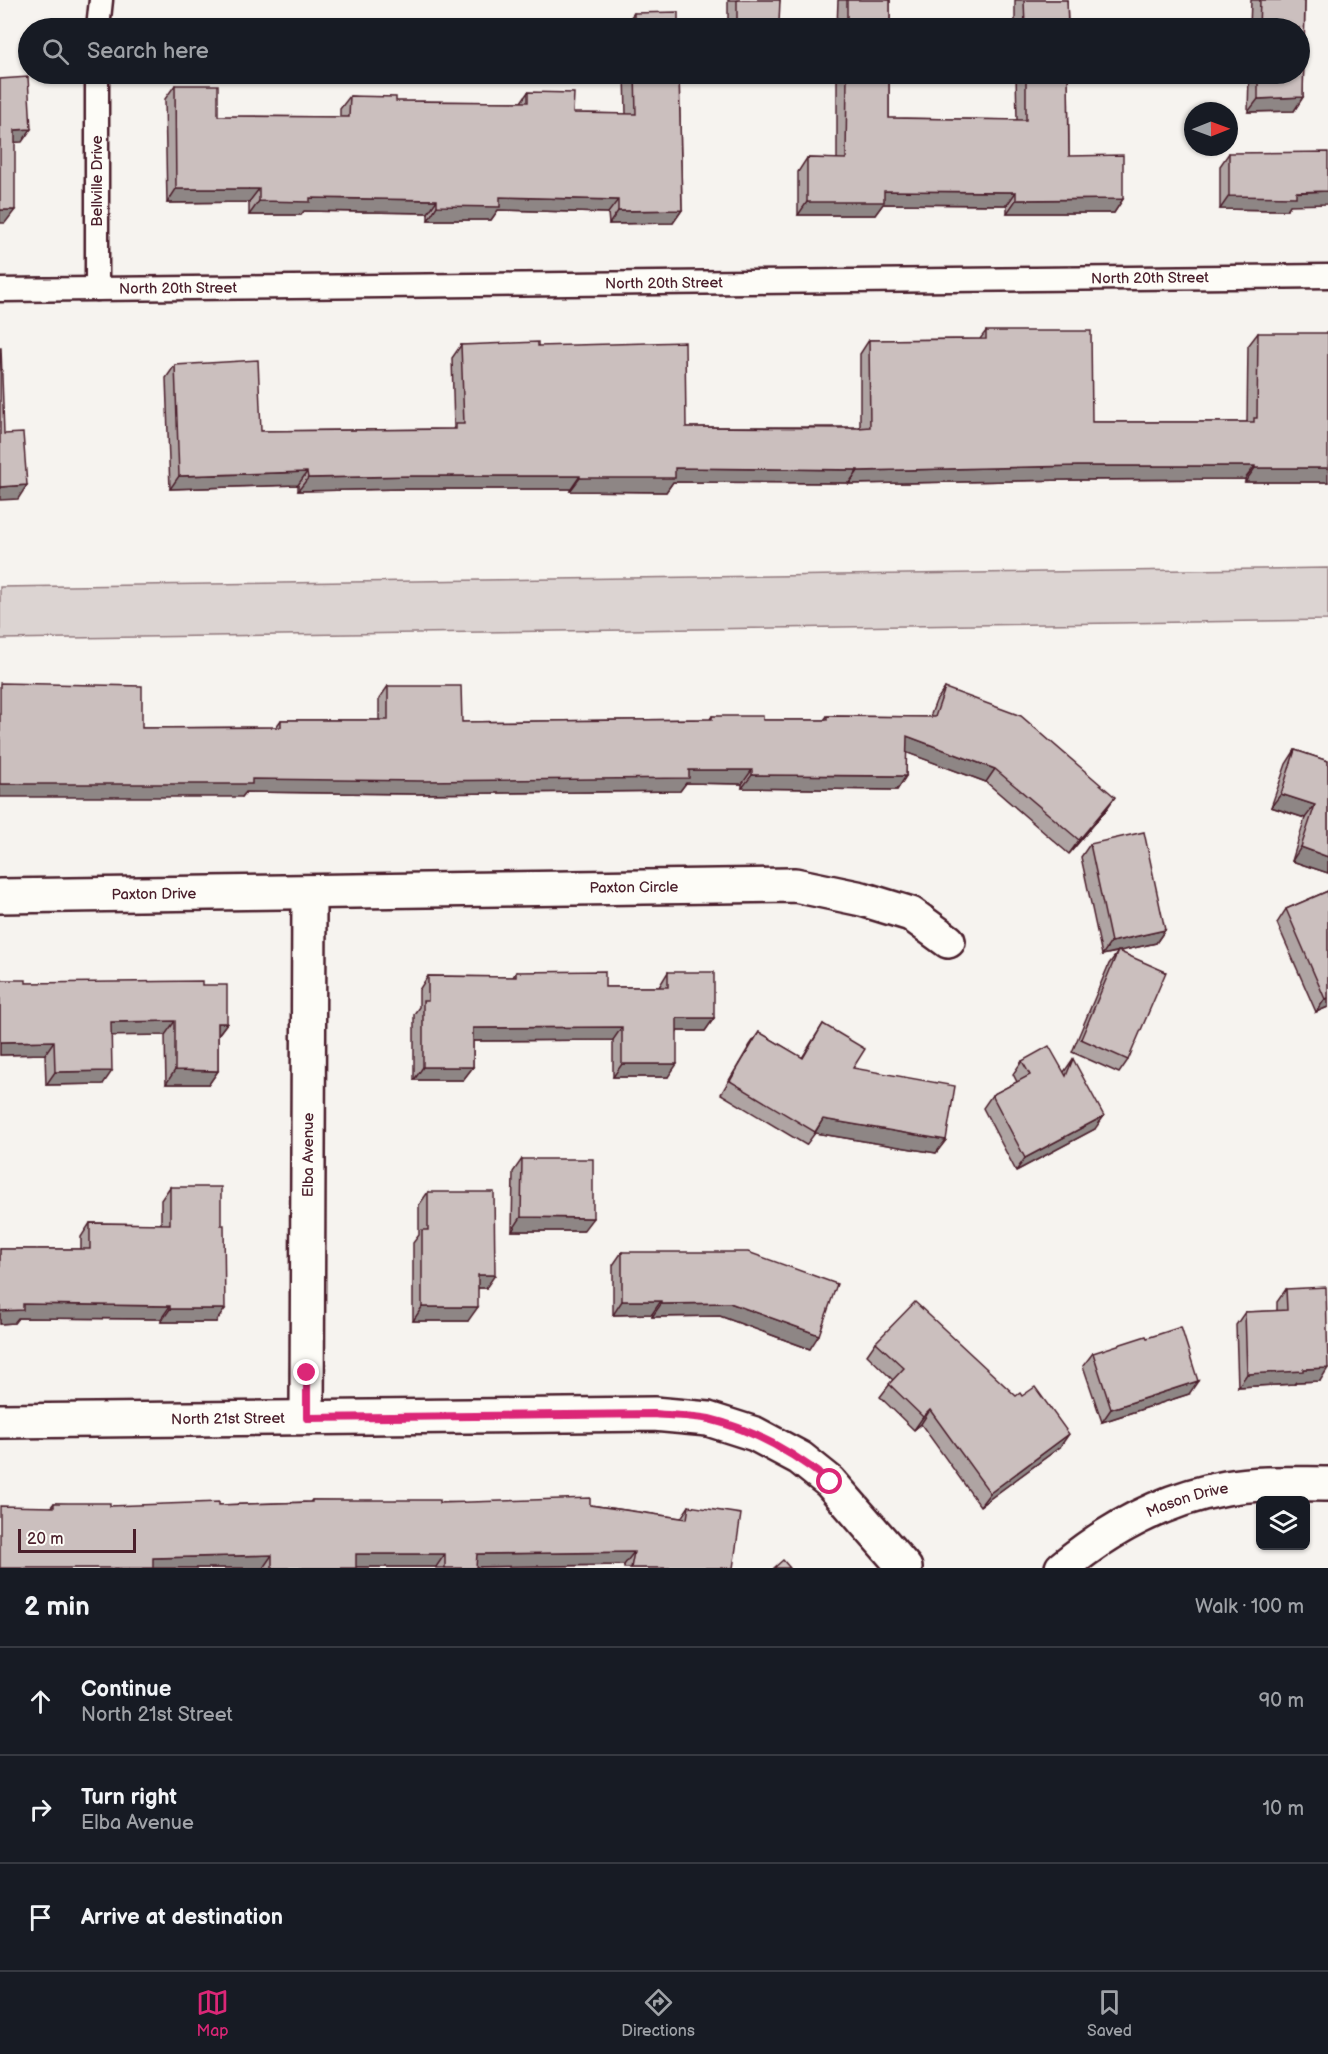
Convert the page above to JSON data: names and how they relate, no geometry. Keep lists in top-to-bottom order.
{
  "streets": {
    "street": [
      "Paxton Circle",
      "Paxton Drive",
      "Elba Avenue",
      "North 21st Street",
      "Mason Drive"
    ],
    "lane": ["Bellville Drive", "North 20th Street"]
  },
  "crossings": [
    ["Bellville Drive", "North 20th Street"],
    ["Paxton Circle", "Paxton Drive"],
    ["Paxton Circle", "Elba Avenue"],
    ["Paxton Drive", "Elba Avenue"],
    ["Elba Avenue", "North 21st Street"]
  ],
  "scale_bar": "20 m",
  "north": "right",
  "page": {
    "search": "Search here",
    "scale": "20 m",
    "heading": ["2 min", "Walk · 100 m"],
    "list": [
      ["Continue", "North 21st Street", "90 m"],
      ["Turn right", "Elba Avenue", "10 m"],
      "Arrive at destination"
    ],
    "nav": ["Map", "Directions", "Saved"]
  }
}
